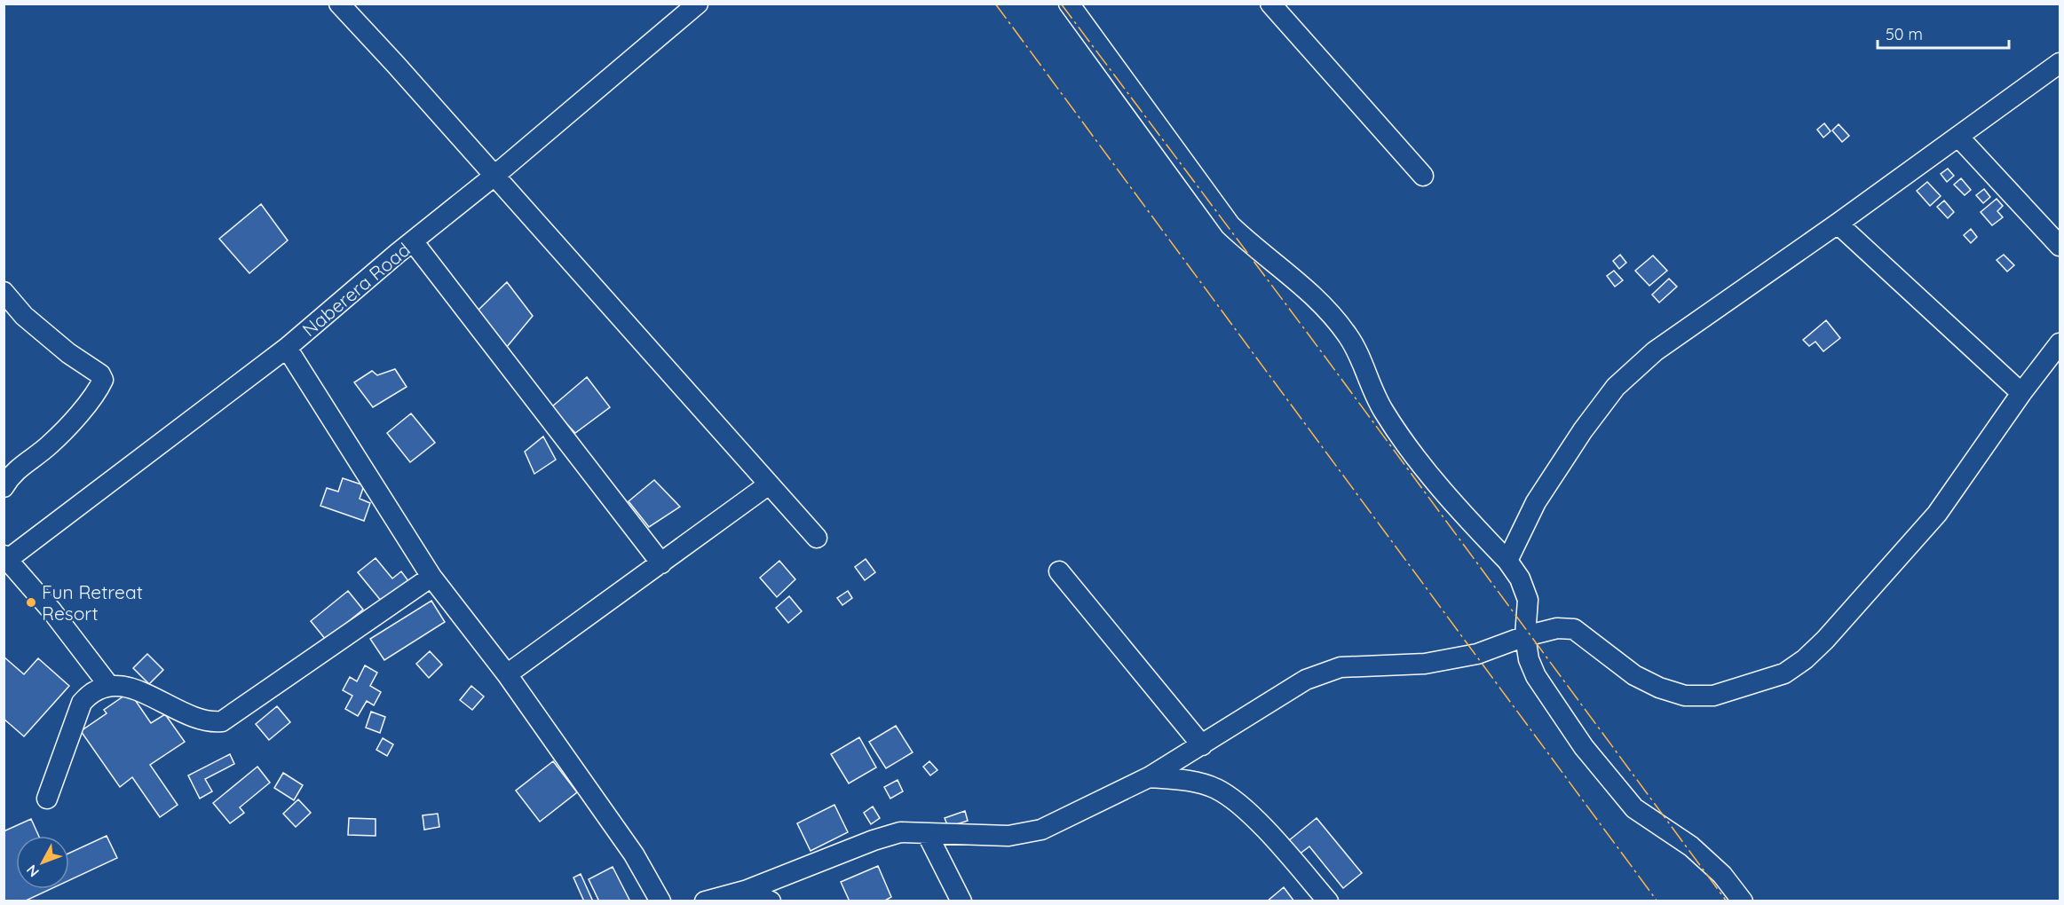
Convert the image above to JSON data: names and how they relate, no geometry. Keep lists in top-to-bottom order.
{
  "streets": {
    "street": ["Naberera Road"]
  },
  "places": ["Fun Retreat Resort"],
  "scale_bar": "50 m",
  "north": "bottom left"
}
